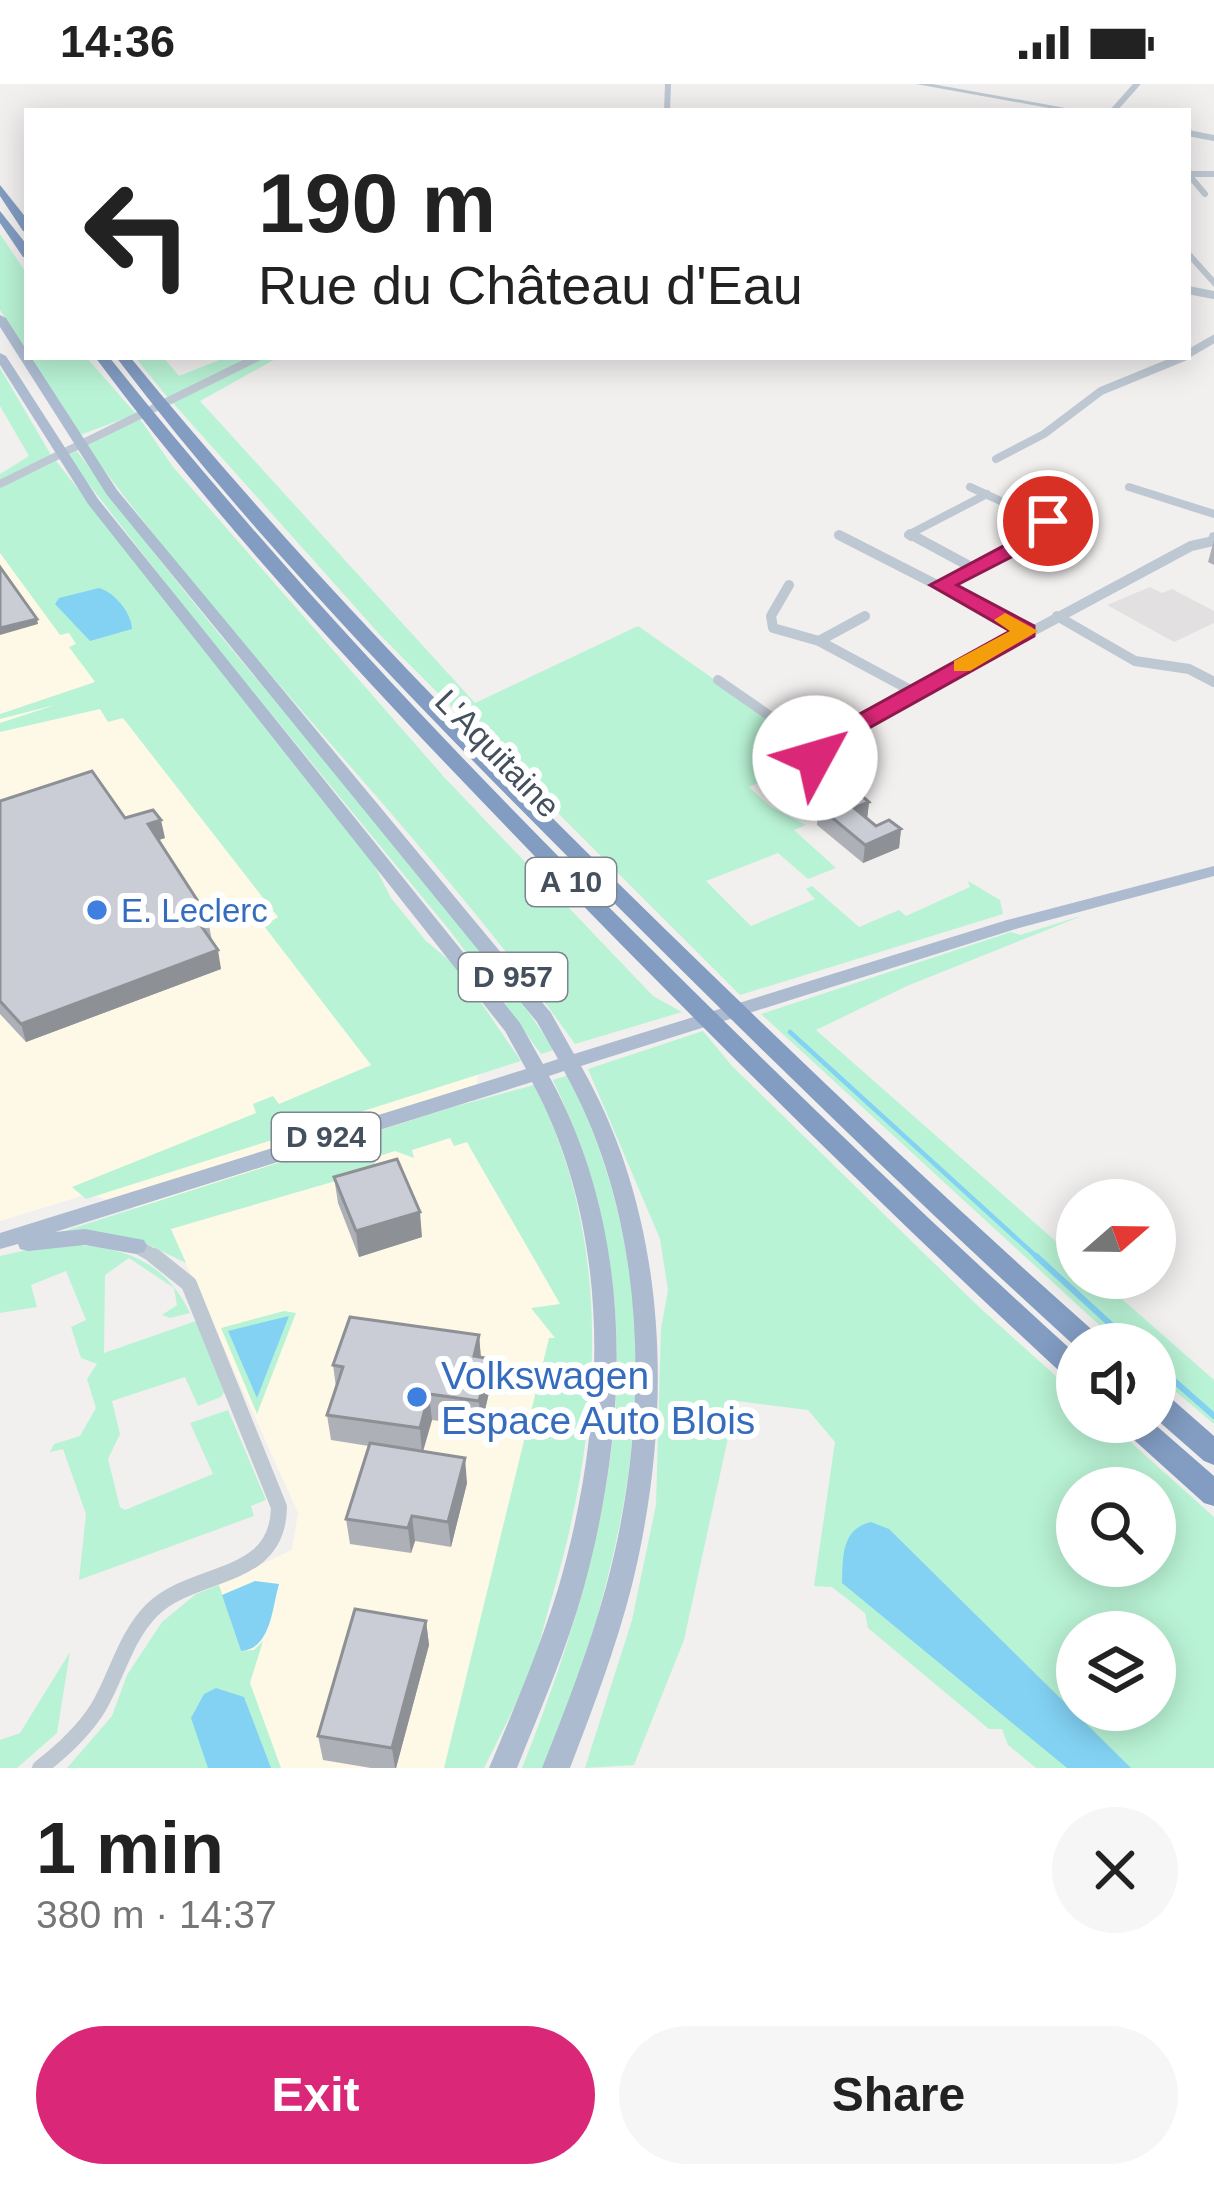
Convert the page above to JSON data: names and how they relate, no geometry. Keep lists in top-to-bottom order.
{
  "streets": {
    "highway": ["L'Aquitaine", "A 10"],
    "main road": ["D 957", "D 924"]
  },
  "places": ["E. Leclerc", "Volkswagen Espace Auto Blois"],
  "north": "right",
  "page": {
    "status": "14:36",
    "turn": ["190 m", "Rue du Château d'Eau"],
    "heading": ["1 min", "380 m · 14:37"],
    "buttons": ["Exit", "Share"]
  }
}
